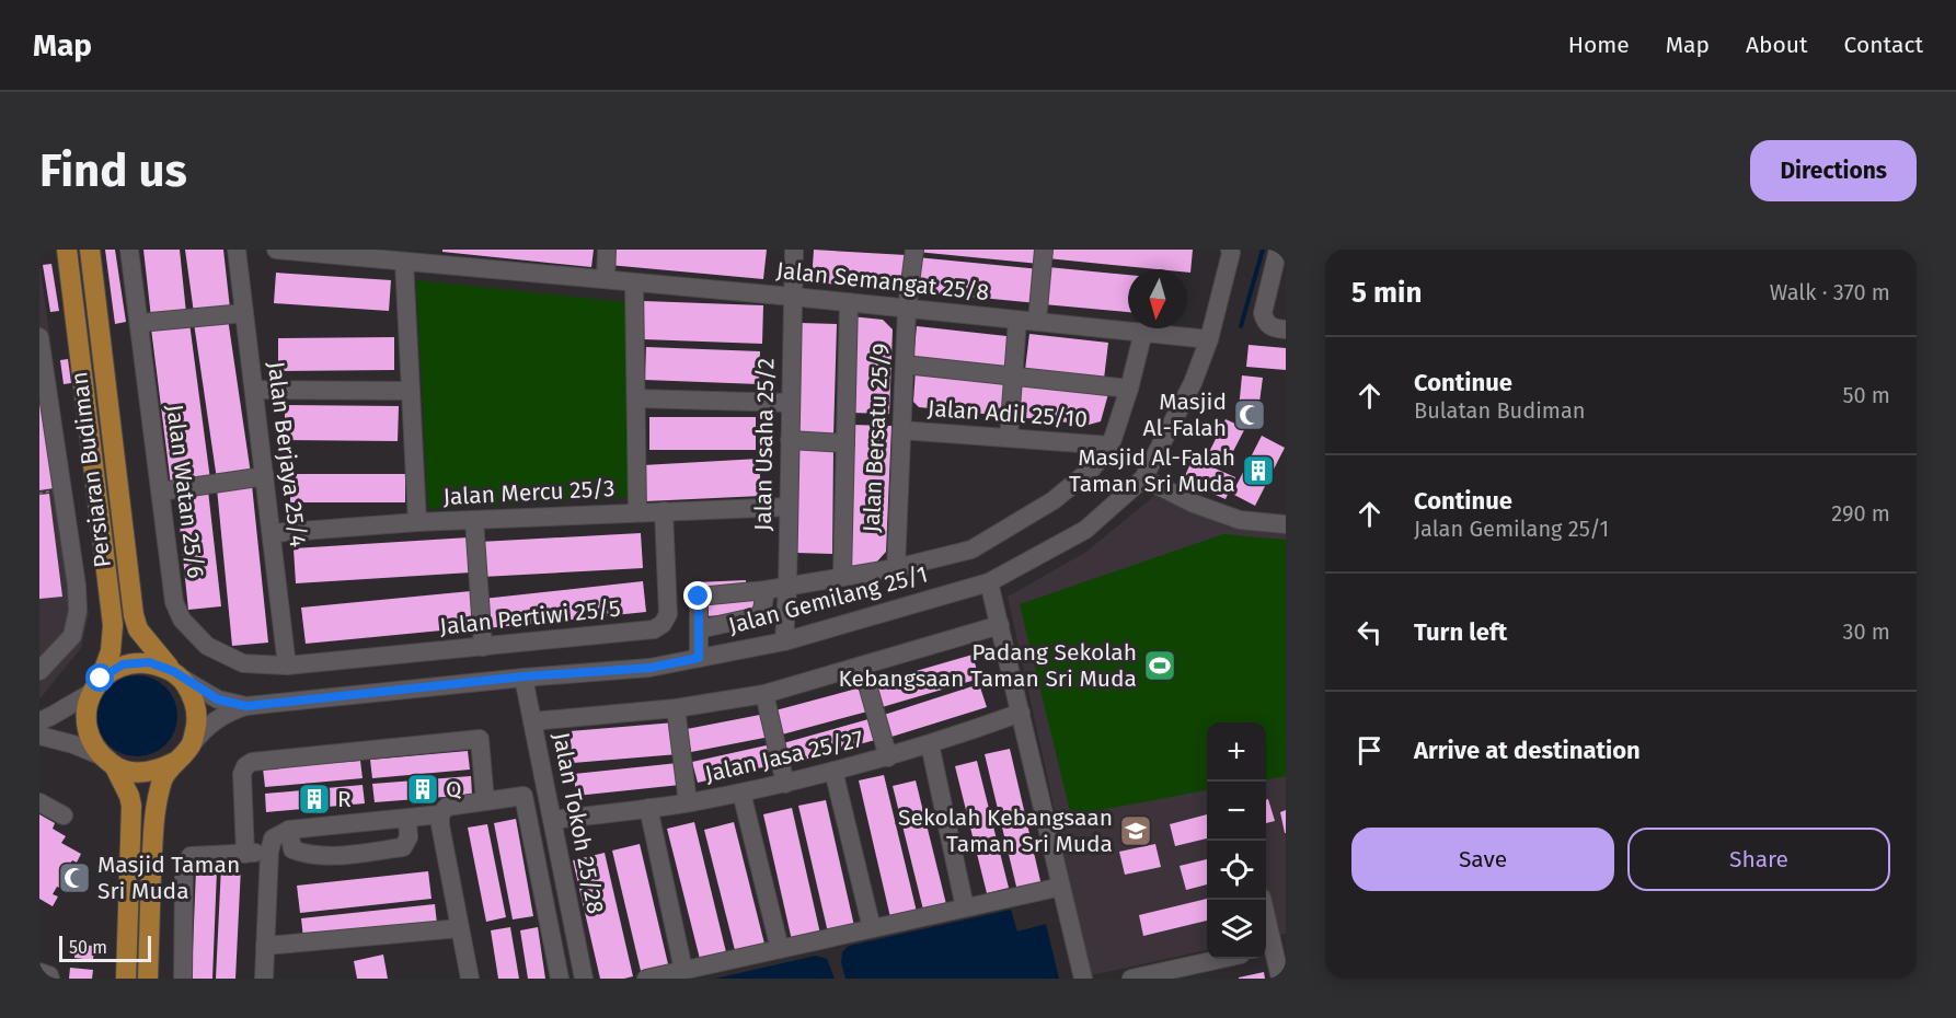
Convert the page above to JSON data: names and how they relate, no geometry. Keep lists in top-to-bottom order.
{
  "streets": {
    "main road": ["Persiaran Budiman"],
    "street": [
      "Jalan Semangat 25/8",
      "Jalan Adil 25/10",
      "Jalan Bersatu 25/9",
      "Jalan Usaha 25/2",
      "Jalan Berjaya 25/4",
      "Jalan Watan 25/6",
      "Jalan Mercu 25/3",
      "Jalan Gemilang 25/1",
      "Jalan Pertiwi 25/5",
      "Jalan Jasa 25/27",
      "Jalan Tokoh 25/28"
    ]
  },
  "crossings": [
    ["Jalan Semangat 25/8", "Jalan Bersatu 25/9"],
    ["Jalan Semangat 25/8", "Jalan Usaha 25/2"],
    ["Jalan Semangat 25/8", "Jalan Gemilang 25/1"],
    ["Jalan Adil 25/10", "Jalan Bersatu 25/9"],
    ["Jalan Usaha 25/2", "Jalan Mercu 25/3"],
    ["Jalan Usaha 25/2", "Jalan Gemilang 25/1"],
    ["Jalan Berjaya 25/4", "Jalan Watan 25/6"],
    ["Jalan Berjaya 25/4", "Jalan Mercu 25/3"],
    ["Jalan Berjaya 25/4", "Jalan Pertiwi 25/5"],
    ["Persiaran Budiman", "Jalan Gemilang 25/1"],
    ["Jalan Watan 25/6", "Jalan Pertiwi 25/5"],
    ["Jalan Mercu 25/3", "Jalan Pertiwi 25/5"],
    ["Jalan Gemilang 25/1", "Jalan Tokoh 25/28"],
    ["Jalan Jasa 25/27", "Jalan Tokoh 25/28"]
  ],
  "places": {
    "mosque": ["Masjid Al-Falah", "Masjid Taman Sri Muda"],
    "building": ["Masjid Al-Falah Taman Sri Muda", "Q", "R"],
    "sports": ["Padang Sekolah Kebangsaan Taman Sri Muda"],
    "school or university": ["Sekolah Kebangsaan Taman Sri Muda"]
  },
  "scale_bar": "50 m",
  "north": "bottom",
  "page": {
    "header": "Map",
    "nav": [
      "Home",
      "Map",
      "About",
      "Contact"
    ],
    "buttons": [
      "Directions",
      ["Save", "Share"]
    ],
    "title": "Find us",
    "heading": ["5 min", "Walk · 370 m"],
    "list": [
      ["Continue", "Bulatan Budiman", "50 m"],
      ["Continue", "Jalan Gemilang 25/1", "290 m"],
      ["Turn left", "30 m"],
      "Arrive at destination"
    ],
    "map_buttons": ["+", "−"],
    "scale": "50 m"
  }
}
